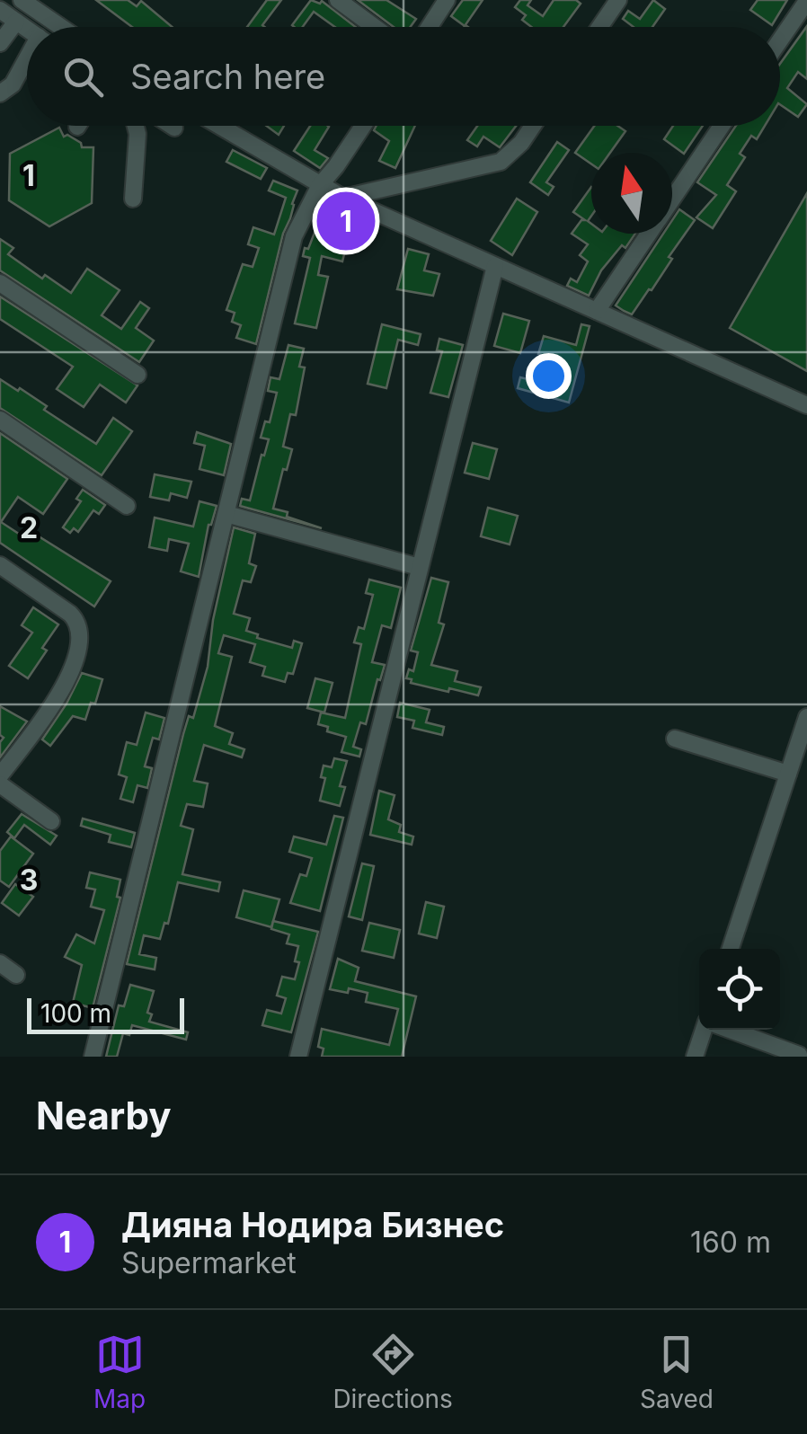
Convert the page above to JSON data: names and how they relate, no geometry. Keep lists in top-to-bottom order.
{
  "scale_bar": "100 m",
  "north": "top",
  "page": {
    "search": "Search here",
    "pins": "1",
    "scale": "100 m",
    "heading": "Nearby",
    "list": [
      {
        "mark": "1",
        "name": "Дияна Нодира Бизнес",
        "note": "Supermarket",
        "value": "160 m"
      }
    ],
    "nav": ["Map", "Directions", "Saved"]
  },
  "grid": {
    "rows": ["1", "2", "3"]
  }
}
